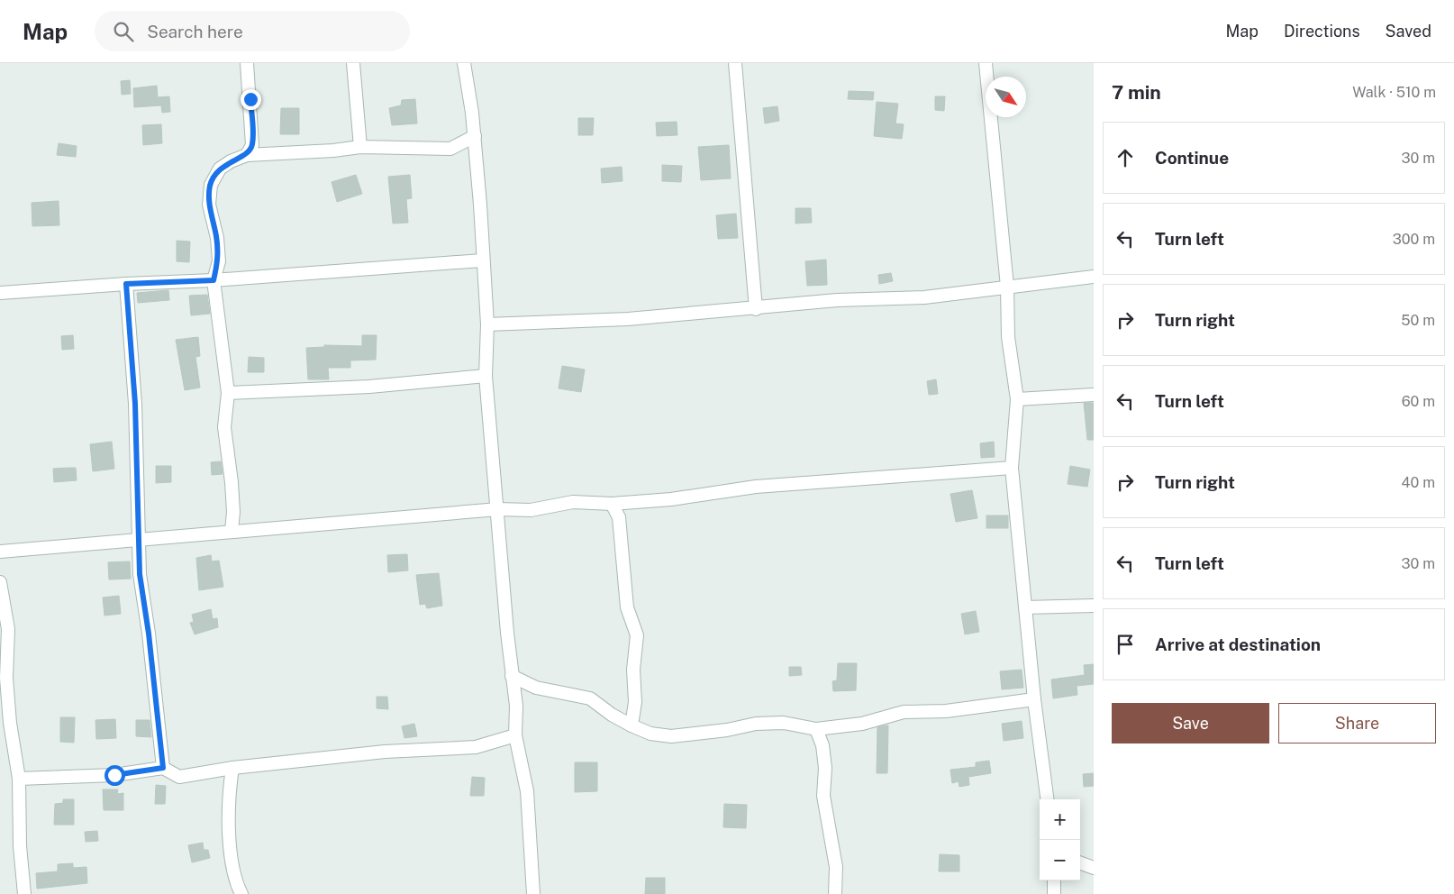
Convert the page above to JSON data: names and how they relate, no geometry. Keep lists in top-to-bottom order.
{
  "north": "bottom right",
  "page": {
    "header": "Map",
    "search": "Search here",
    "nav": ["Map", "Directions", "Saved"],
    "heading": ["7 min", "Walk · 510 m"],
    "list": [
      ["Continue", "30 m"],
      ["Turn left", "300 m"],
      ["Turn right", "50 m"],
      ["Turn left", "60 m"],
      ["Turn right", "40 m"],
      ["Turn left", "30 m"],
      "Arrive at destination"
    ],
    "buttons": ["Save", "Share"],
    "map_buttons": ["+", "−"]
  }
}
